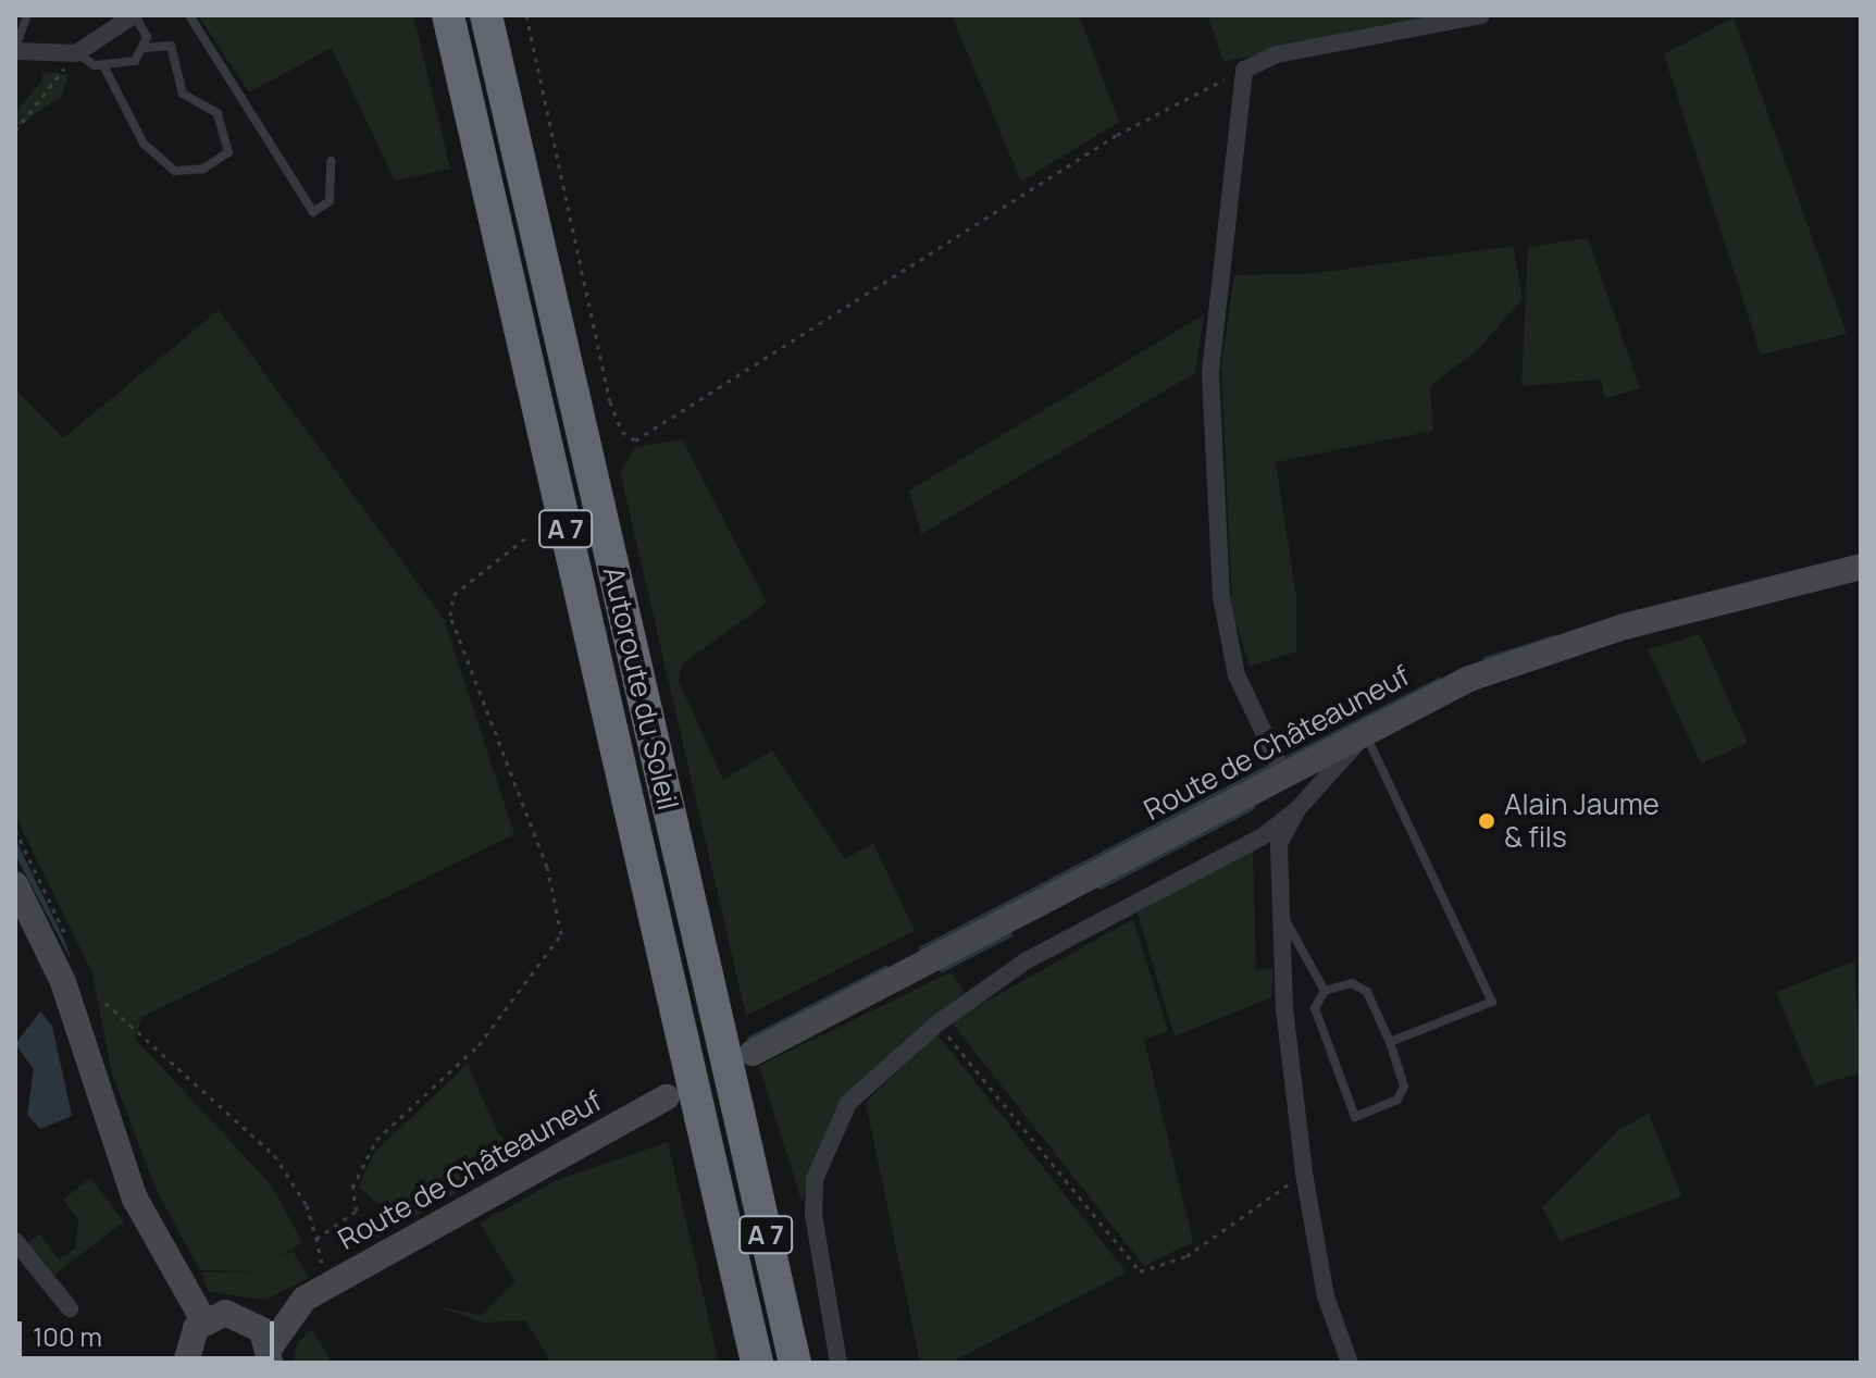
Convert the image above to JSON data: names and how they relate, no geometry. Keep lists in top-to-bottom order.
{
  "streets": {
    "highway": ["A 7", "Autoroute du Soleil"],
    "main road": ["Route de Châteauneuf"]
  },
  "places": ["Alain Jaume & fils"],
  "scale_bar": "100 m"
}
